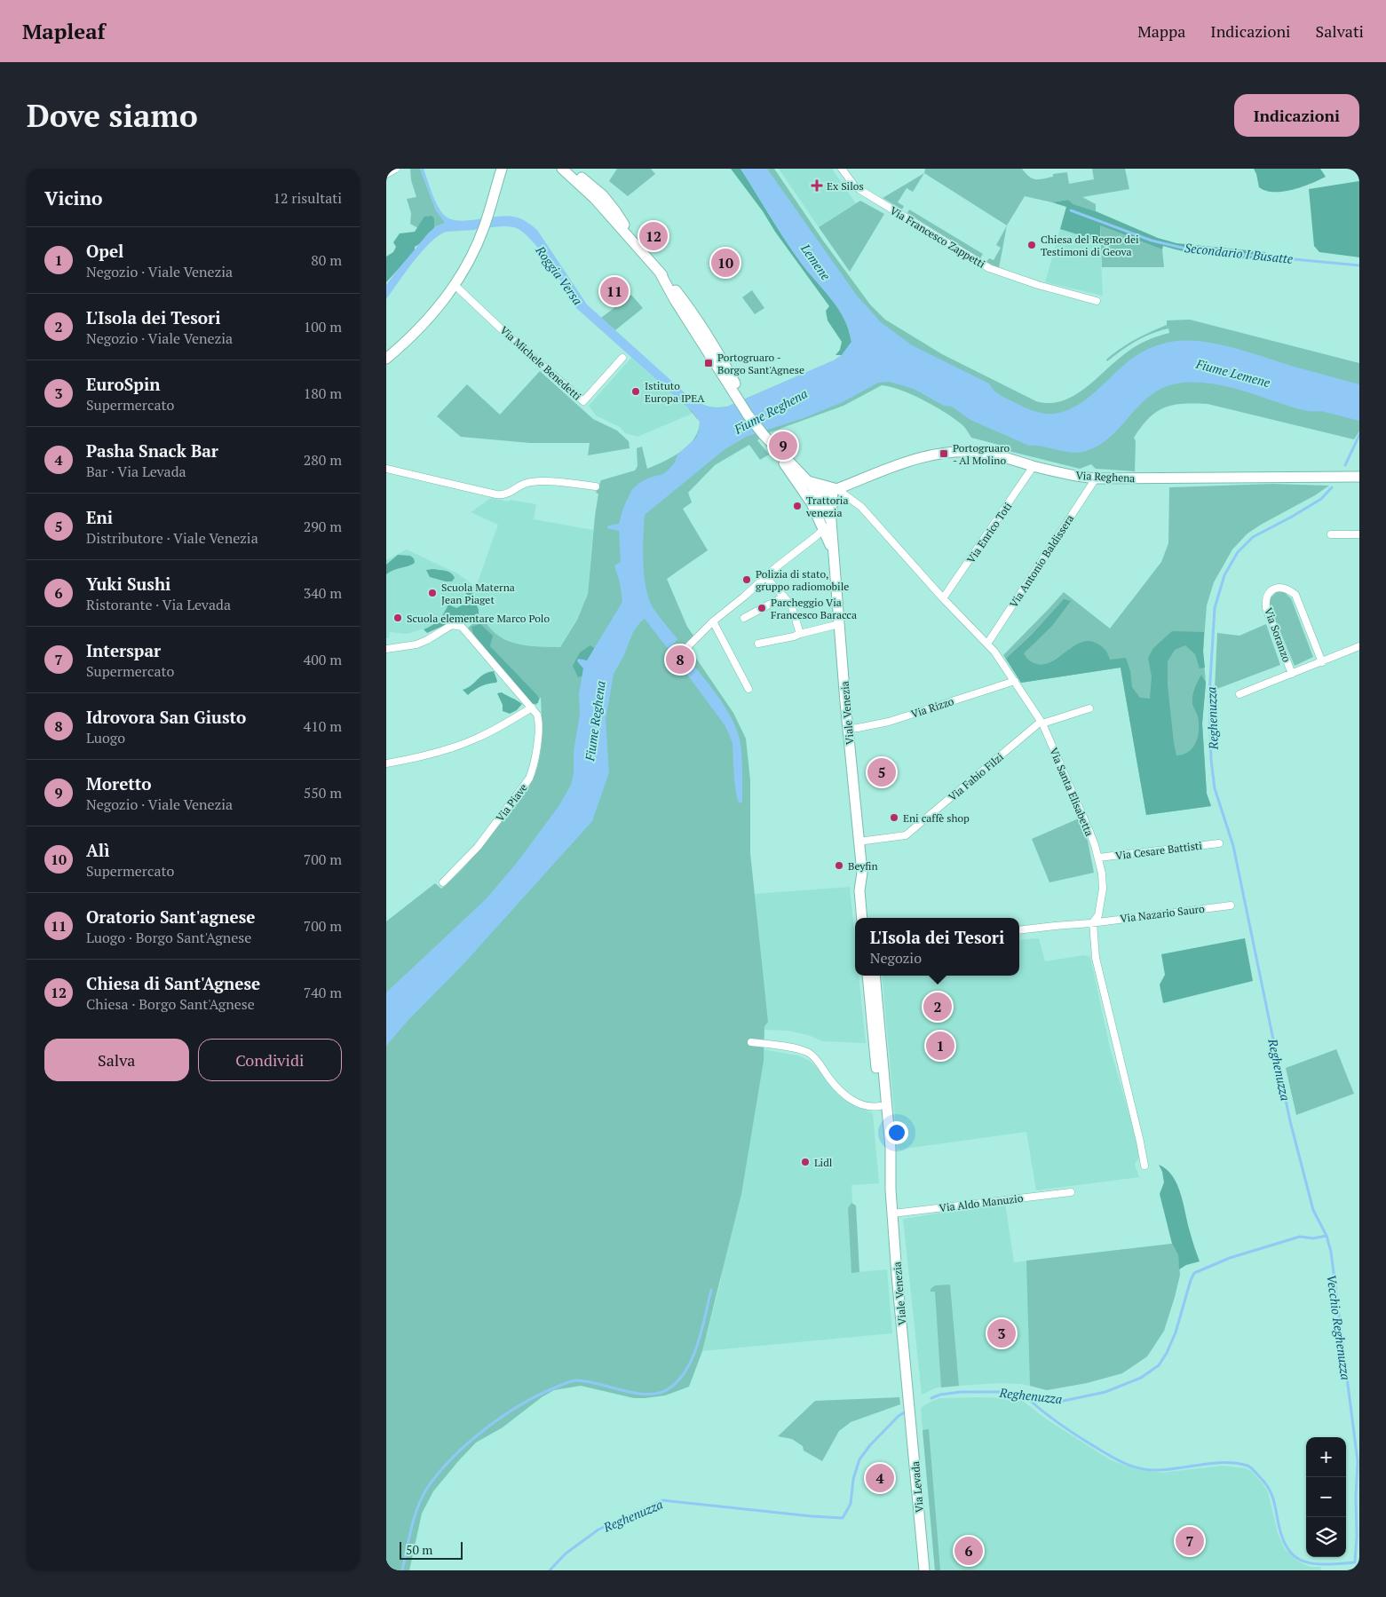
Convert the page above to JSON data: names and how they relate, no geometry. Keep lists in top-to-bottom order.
{
  "streets": {
    "main road": ["Via Reghena", "Viale Venezia", "Via Levada"],
    "street": [
      "Via Francesco Zappetti",
      "Via Michele Benedetti",
      "Via Enrico Toti",
      "Via Antonio Baldissera",
      "Via Soranzo",
      "Via Rizzo",
      "Via Fabio Filzi",
      "Via Santa Elisabetta",
      "Via Piave",
      "Via Cesare Battisti",
      "Via Nazario Sauro",
      "Via Aldo Manuzio"
    ]
  },
  "crossings": [
    ["Via Reghena", "Via Enrico Toti"],
    ["Via Reghena", "Via Antonio Baldissera"],
    ["Via Reghena", "Viale Venezia"],
    ["Via Reghena", "Via Santa Elisabetta"],
    ["Via Enrico Toti", "Via Santa Elisabetta"],
    ["Via Antonio Baldissera", "Via Santa Elisabetta"],
    ["Via Rizzo", "Viale Venezia"],
    ["Via Rizzo", "Via Santa Elisabetta"],
    ["Viale Venezia", "Via Fabio Filzi"],
    ["Viale Venezia", "Via Santa Elisabetta"],
    ["Viale Venezia", "Via Aldo Manuzio"],
    ["Viale Venezia", "Via Levada"],
    ["Via Fabio Filzi", "Via Santa Elisabetta"],
    ["Via Santa Elisabetta", "Via Cesare Battisti"],
    ["Via Santa Elisabetta", "Via Nazario Sauro"]
  ],
  "water": [
    "Secondario I Busatte",
    "Lemene",
    "Roggia Versa",
    "Fiume Lemene",
    "Fiume Reghena",
    "Reghenuzza",
    "Vecchio Reghenuzza"
  ],
  "places": {
    "health": ["Ex Silos"],
    "other": [
      "Chiesa del Regno dei Testimoni di Geova",
      "Istituto Europa IPEA",
      "Trattoria venezia",
      "Polizia di stato, gruppo radiomobile",
      "Scuola Materna Jean Piaget",
      "Parcheggio Via Francesco Baracca",
      "Scuola elementare Marco Polo",
      "Eni caffè shop",
      "Beyfin",
      "Lidl"
    ],
    "transit": ["Portogruaro - Borgo Sant'Agnese", "Portogruaro - Al Molino"]
  },
  "scale_bar": "50 m",
  "page": {
    "header": "Mapleaf",
    "nav": ["Mappa", "Indicazioni", "Salvati"],
    "buttons": [
      "Indicazioni",
      ["Salva", "Condividi"]
    ],
    "title": "Dove siamo",
    "heading": ["Vicino", "12 risultati"],
    "pins": [
      "12",
      "10",
      "11",
      "9",
      "8",
      "5",
      "2",
      "1",
      "3",
      "4",
      "7",
      "6"
    ],
    "list": [
      {
        "mark": "1",
        "name": "Opel",
        "note": "Negozio · Viale Venezia",
        "value": "80 m"
      },
      {
        "mark": "2",
        "name": "L'Isola dei Tesori",
        "note": "Negozio · Viale Venezia",
        "value": "100 m"
      },
      {
        "mark": "3",
        "name": "EuroSpin",
        "note": "Supermercato",
        "value": "180 m"
      },
      {
        "mark": "4",
        "name": "Pasha Snack Bar",
        "note": "Bar · Via Levada",
        "value": "280 m"
      },
      {
        "mark": "5",
        "name": "Eni",
        "note": "Distributore · Viale Venezia",
        "value": "290 m"
      },
      {
        "mark": "6",
        "name": "Yuki Sushi",
        "note": "Ristorante · Via Levada",
        "value": "340 m"
      },
      {
        "mark": "7",
        "name": "Interspar",
        "note": "Supermercato",
        "value": "400 m"
      },
      {
        "mark": "8",
        "name": "Idrovora San Giusto",
        "note": "Luogo",
        "value": "410 m"
      },
      {
        "mark": "9",
        "name": "Moretto",
        "note": "Negozio · Viale Venezia",
        "value": "550 m"
      },
      {
        "mark": "10",
        "name": "Alì",
        "note": "Supermercato",
        "value": "700 m"
      },
      {
        "mark": "11",
        "name": "Oratorio Sant'agnese",
        "note": "Luogo · Borgo Sant'Agnese",
        "value": "700 m"
      },
      {
        "mark": "12",
        "name": "Chiesa di Sant'Agnese",
        "note": "Chiesa · Borgo Sant'Agnese",
        "value": "740 m"
      }
    ],
    "popup": ["L'Isola dei Tesori", "Negozio"],
    "map_buttons": ["+", "−"],
    "scale": "50 m"
  }
}
